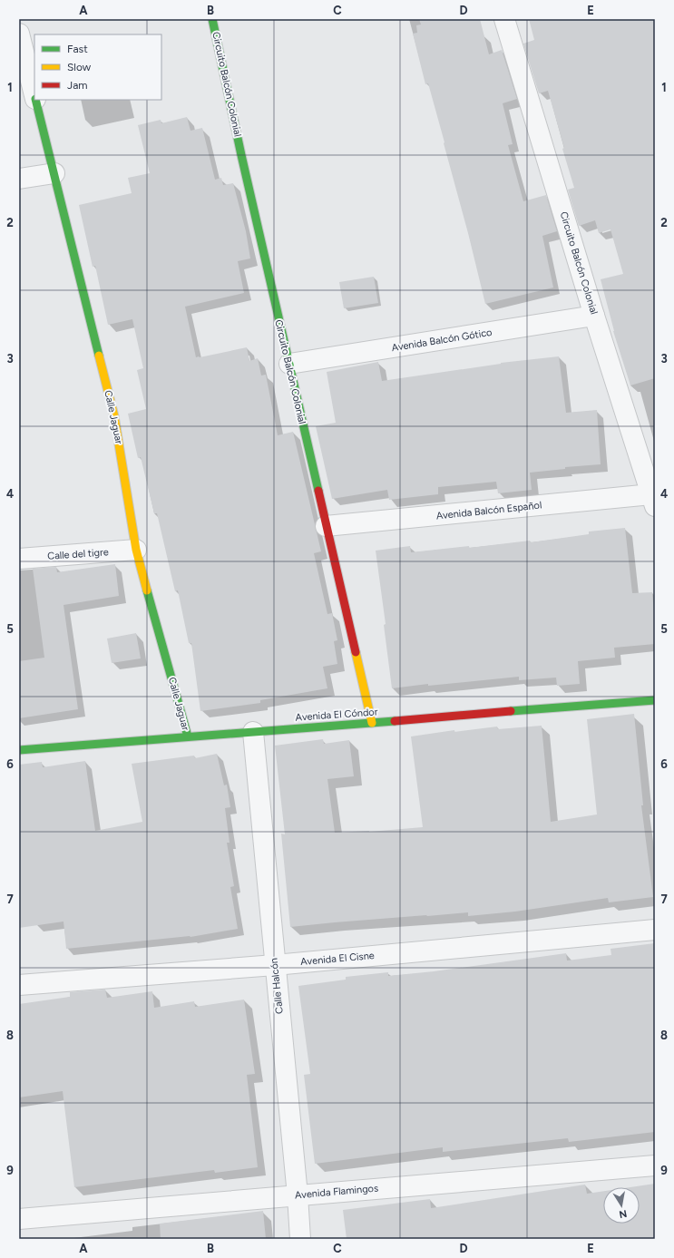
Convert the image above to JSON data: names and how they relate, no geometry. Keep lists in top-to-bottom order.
{
  "streets": {
    "street": [
      "Circuito Balcón Colonial",
      "Avenida Balcón Gótico",
      "Calle Jaguar",
      "Avenida Balcón Español",
      "Calle del tigre",
      "Avenida El Cóndor",
      "Avenida El Cisne",
      "Calle Halcón",
      "Avenida Flamingos"
    ]
  },
  "crossings": [
    ["Circuito Balcón Colonial", "Avenida Balcón Gótico"],
    ["Circuito Balcón Colonial", "Avenida Balcón Español"],
    ["Circuito Balcón Colonial", "Avenida El Cóndor"],
    ["Calle Jaguar", "Calle del tigre"],
    ["Calle Jaguar", "Avenida El Cóndor"],
    ["Avenida El Cóndor", "Calle Halcón"],
    ["Avenida El Cisne", "Calle Halcón"],
    ["Calle Halcón", "Avenida Flamingos"]
  ],
  "legend": ["Fast", "Slow", "Jam"],
  "north": "bottom",
  "grid": {
    "columns": [
      "A",
      "B",
      "C",
      "D",
      "E"
    ],
    "rows": [
      "1",
      "2",
      "3",
      "4",
      "5",
      "6",
      "7",
      "8",
      "9"
    ]
  }
}
